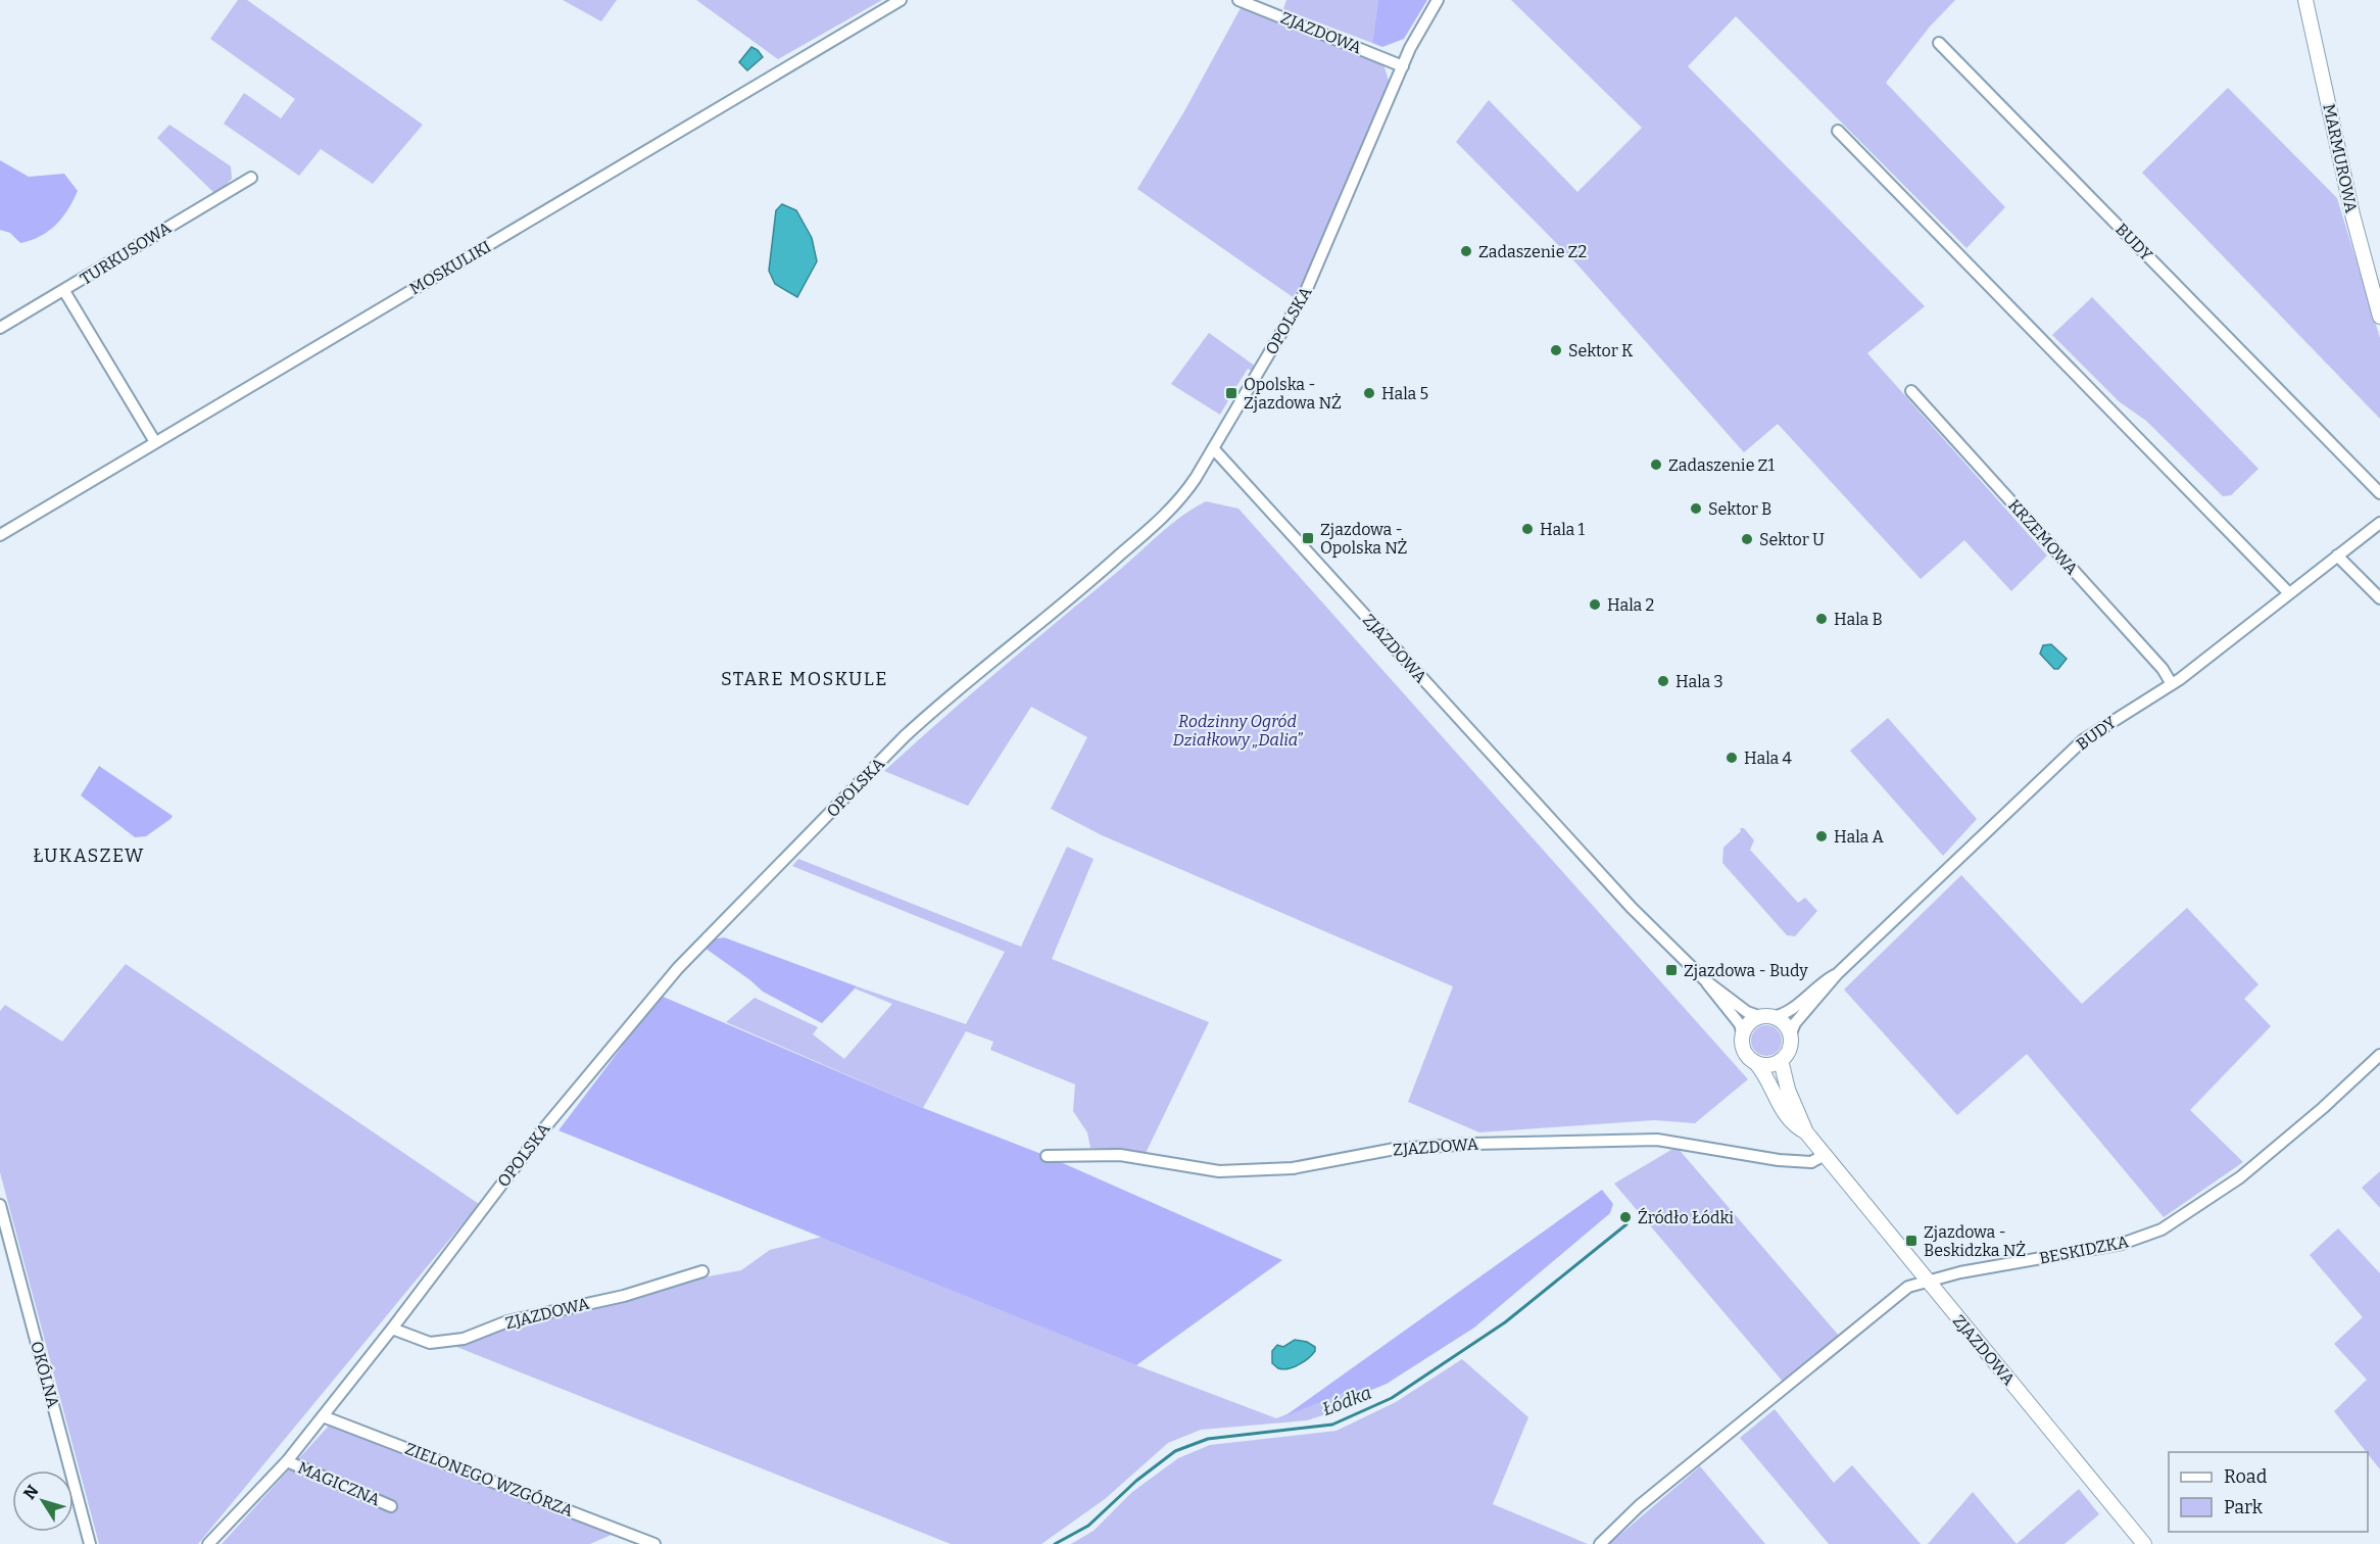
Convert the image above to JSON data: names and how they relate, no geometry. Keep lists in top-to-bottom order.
{
  "streets": {
    "street": [
      "ZJAZDOWA",
      "MARMUROWA",
      "BUDY",
      "TURKUSOWA",
      "MOSKULIKI",
      "OPOLSKA",
      "KRZEMOWA",
      "BESKIDZKA",
      "OKÓLNA",
      "ZIELONEGO WZGÓRZA",
      "MAGICZNA"
    ]
  },
  "crossings": [
    ["ZJAZDOWA", "BUDY"],
    ["ZJAZDOWA", "OPOLSKA"],
    ["ZJAZDOWA", "BESKIDZKA"],
    ["BUDY", "KRZEMOWA"],
    ["OPOLSKA", "ZIELONEGO WZGÓRZA"],
    ["OPOLSKA", "MAGICZNA"]
  ],
  "districts": ["STARE MOSKULE", "ŁUKASZEW"],
  "water": ["Łódka"],
  "parks": ["Rodzinny Ogród Działkowy „Dalia”"],
  "places": {
    "other": [
      "Zadaszenie Z2",
      "Sektor K",
      "Hala 5",
      "Zadaszenie Z1",
      "Sektor B",
      "Hala 1",
      "Sektor U",
      "Hala 2",
      "Hala B",
      "Hala 3",
      "Hala 4",
      "Hala A",
      "Źródło Łódki"
    ],
    "transit": [
      "Opolska - Zjazdowa NŻ",
      "Zjazdowa - Opolska NŻ",
      "Zjazdowa - Budy",
      "Zjazdowa - Beskidzka NŻ"
    ]
  },
  "legend": ["Road", "Park"],
  "north": "top left"
}
